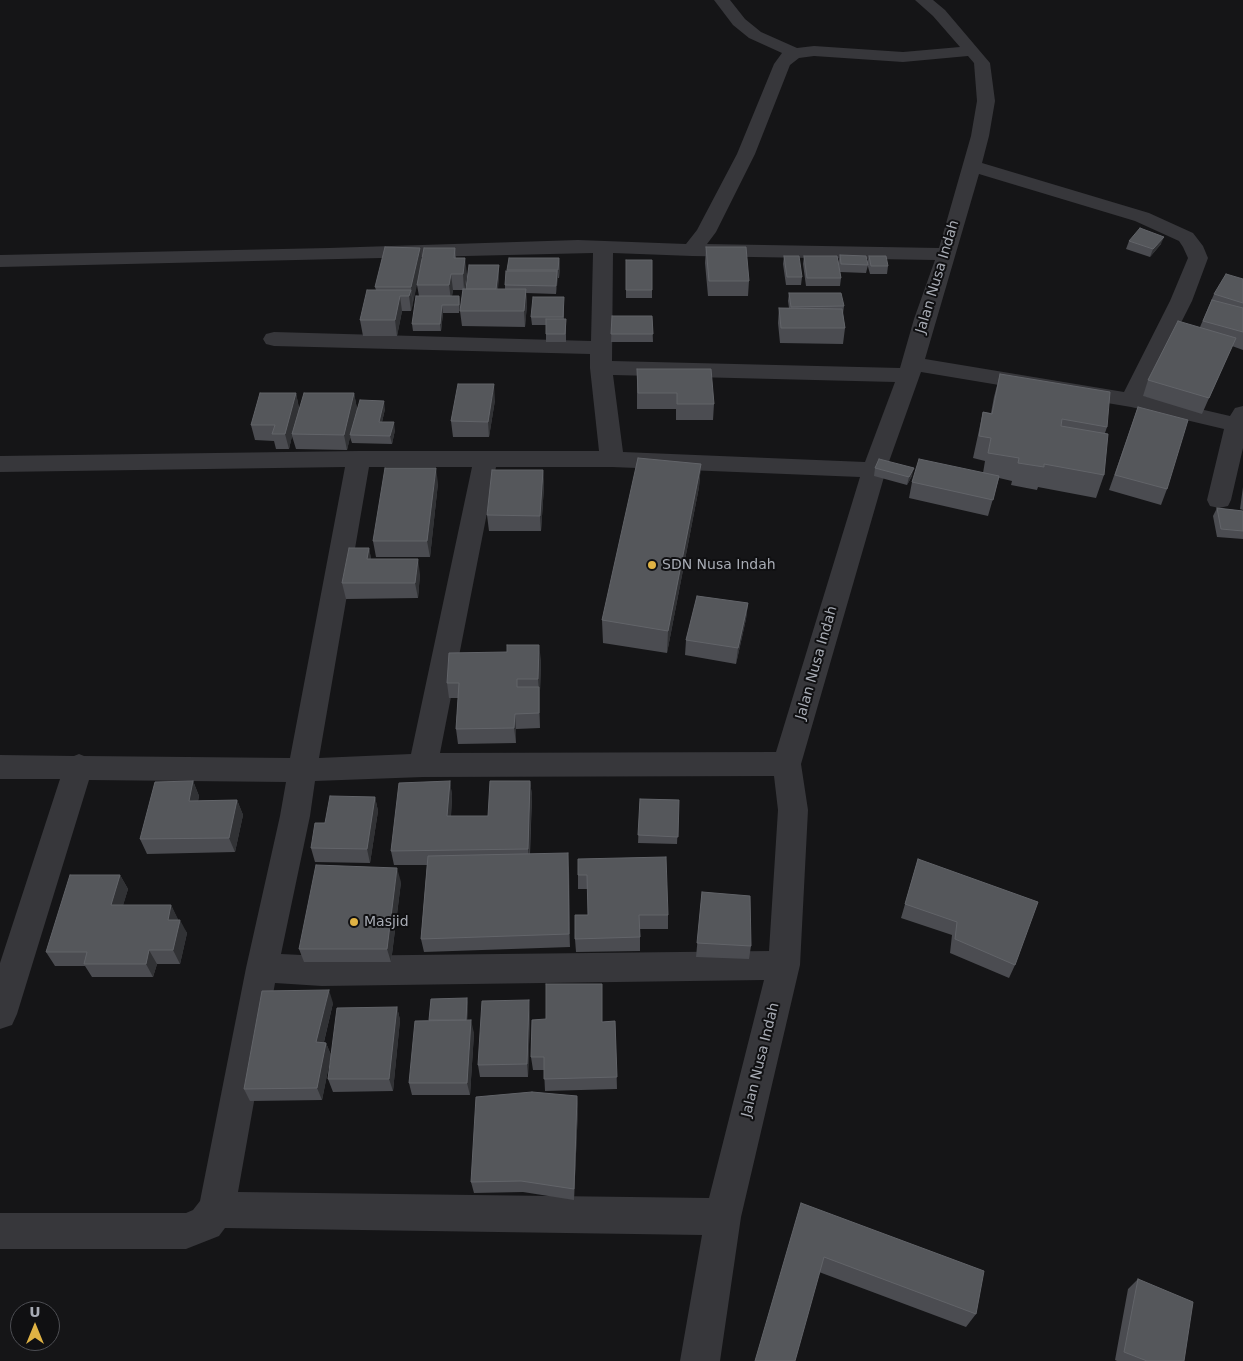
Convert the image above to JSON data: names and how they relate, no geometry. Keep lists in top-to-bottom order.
{
  "streets": {
    "street": ["Jalan Nusa Indah"]
  },
  "places": ["SDN Nusa Indah", "Masjid"],
  "north": "top"
}
